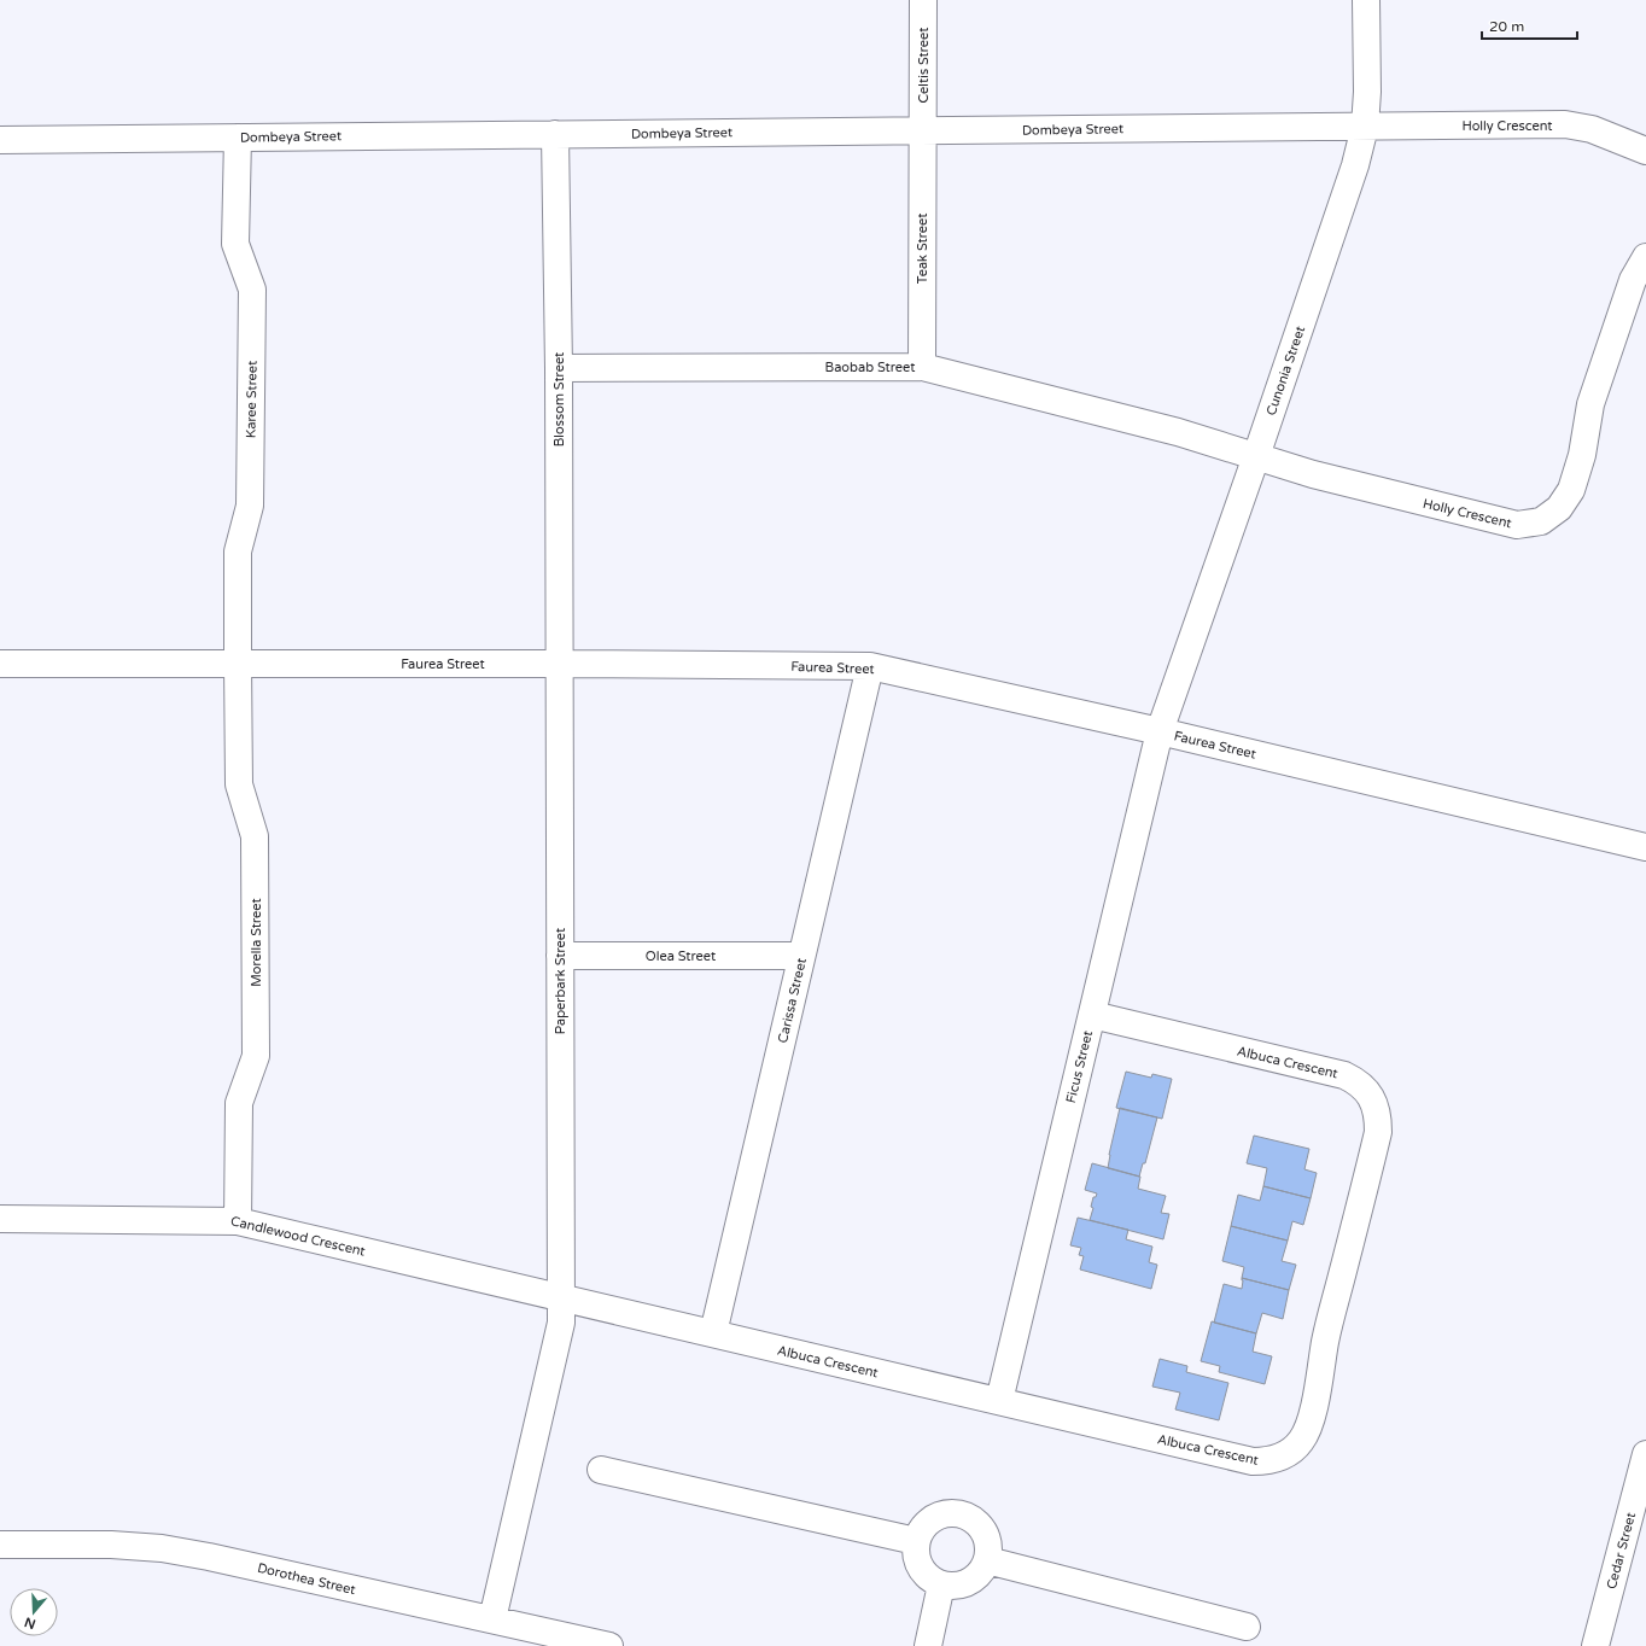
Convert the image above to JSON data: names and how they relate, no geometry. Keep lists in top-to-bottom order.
{
  "streets": {
    "street": [
      "Celtis Street",
      "Holly Crescent",
      "Dombeya Street",
      "Teak Street",
      "Baobab Street",
      "Cunonia Street",
      "Karee Street",
      "Blossom Street",
      "Faurea Street",
      "Morella Street",
      "Olea Street",
      "Paperbark Street",
      "Carissa Street",
      "Albuca Crescent",
      "Ficus Street",
      "Candlewood Crescent",
      "Cedar Street",
      "Dorothea Street"
    ]
  },
  "crossings": [
    ["Celtis Street", "Dombeya Street"],
    ["Celtis Street", "Teak Street"],
    ["Holly Crescent", "Dombeya Street"],
    ["Holly Crescent", "Baobab Street"],
    ["Holly Crescent", "Cunonia Street"],
    ["Dombeya Street", "Teak Street"],
    ["Dombeya Street", "Cunonia Street"],
    ["Dombeya Street", "Karee Street"],
    ["Dombeya Street", "Blossom Street"],
    ["Teak Street", "Baobab Street"],
    ["Baobab Street", "Cunonia Street"],
    ["Baobab Street", "Blossom Street"],
    ["Cunonia Street", "Faurea Street"],
    ["Cunonia Street", "Ficus Street"],
    ["Karee Street", "Faurea Street"],
    ["Karee Street", "Morella Street"],
    ["Blossom Street", "Faurea Street"],
    ["Blossom Street", "Paperbark Street"],
    ["Faurea Street", "Morella Street"],
    ["Faurea Street", "Paperbark Street"],
    ["Faurea Street", "Carissa Street"],
    ["Faurea Street", "Ficus Street"],
    ["Morella Street", "Candlewood Crescent"],
    ["Olea Street", "Paperbark Street"],
    ["Olea Street", "Carissa Street"],
    ["Paperbark Street", "Albuca Crescent"],
    ["Paperbark Street", "Candlewood Crescent"],
    ["Paperbark Street", "Dorothea Street"],
    ["Carissa Street", "Albuca Crescent"],
    ["Albuca Crescent", "Ficus Street"],
    ["Albuca Crescent", "Candlewood Crescent"]
  ],
  "scale_bar": "20 m",
  "north": "bottom"
}
